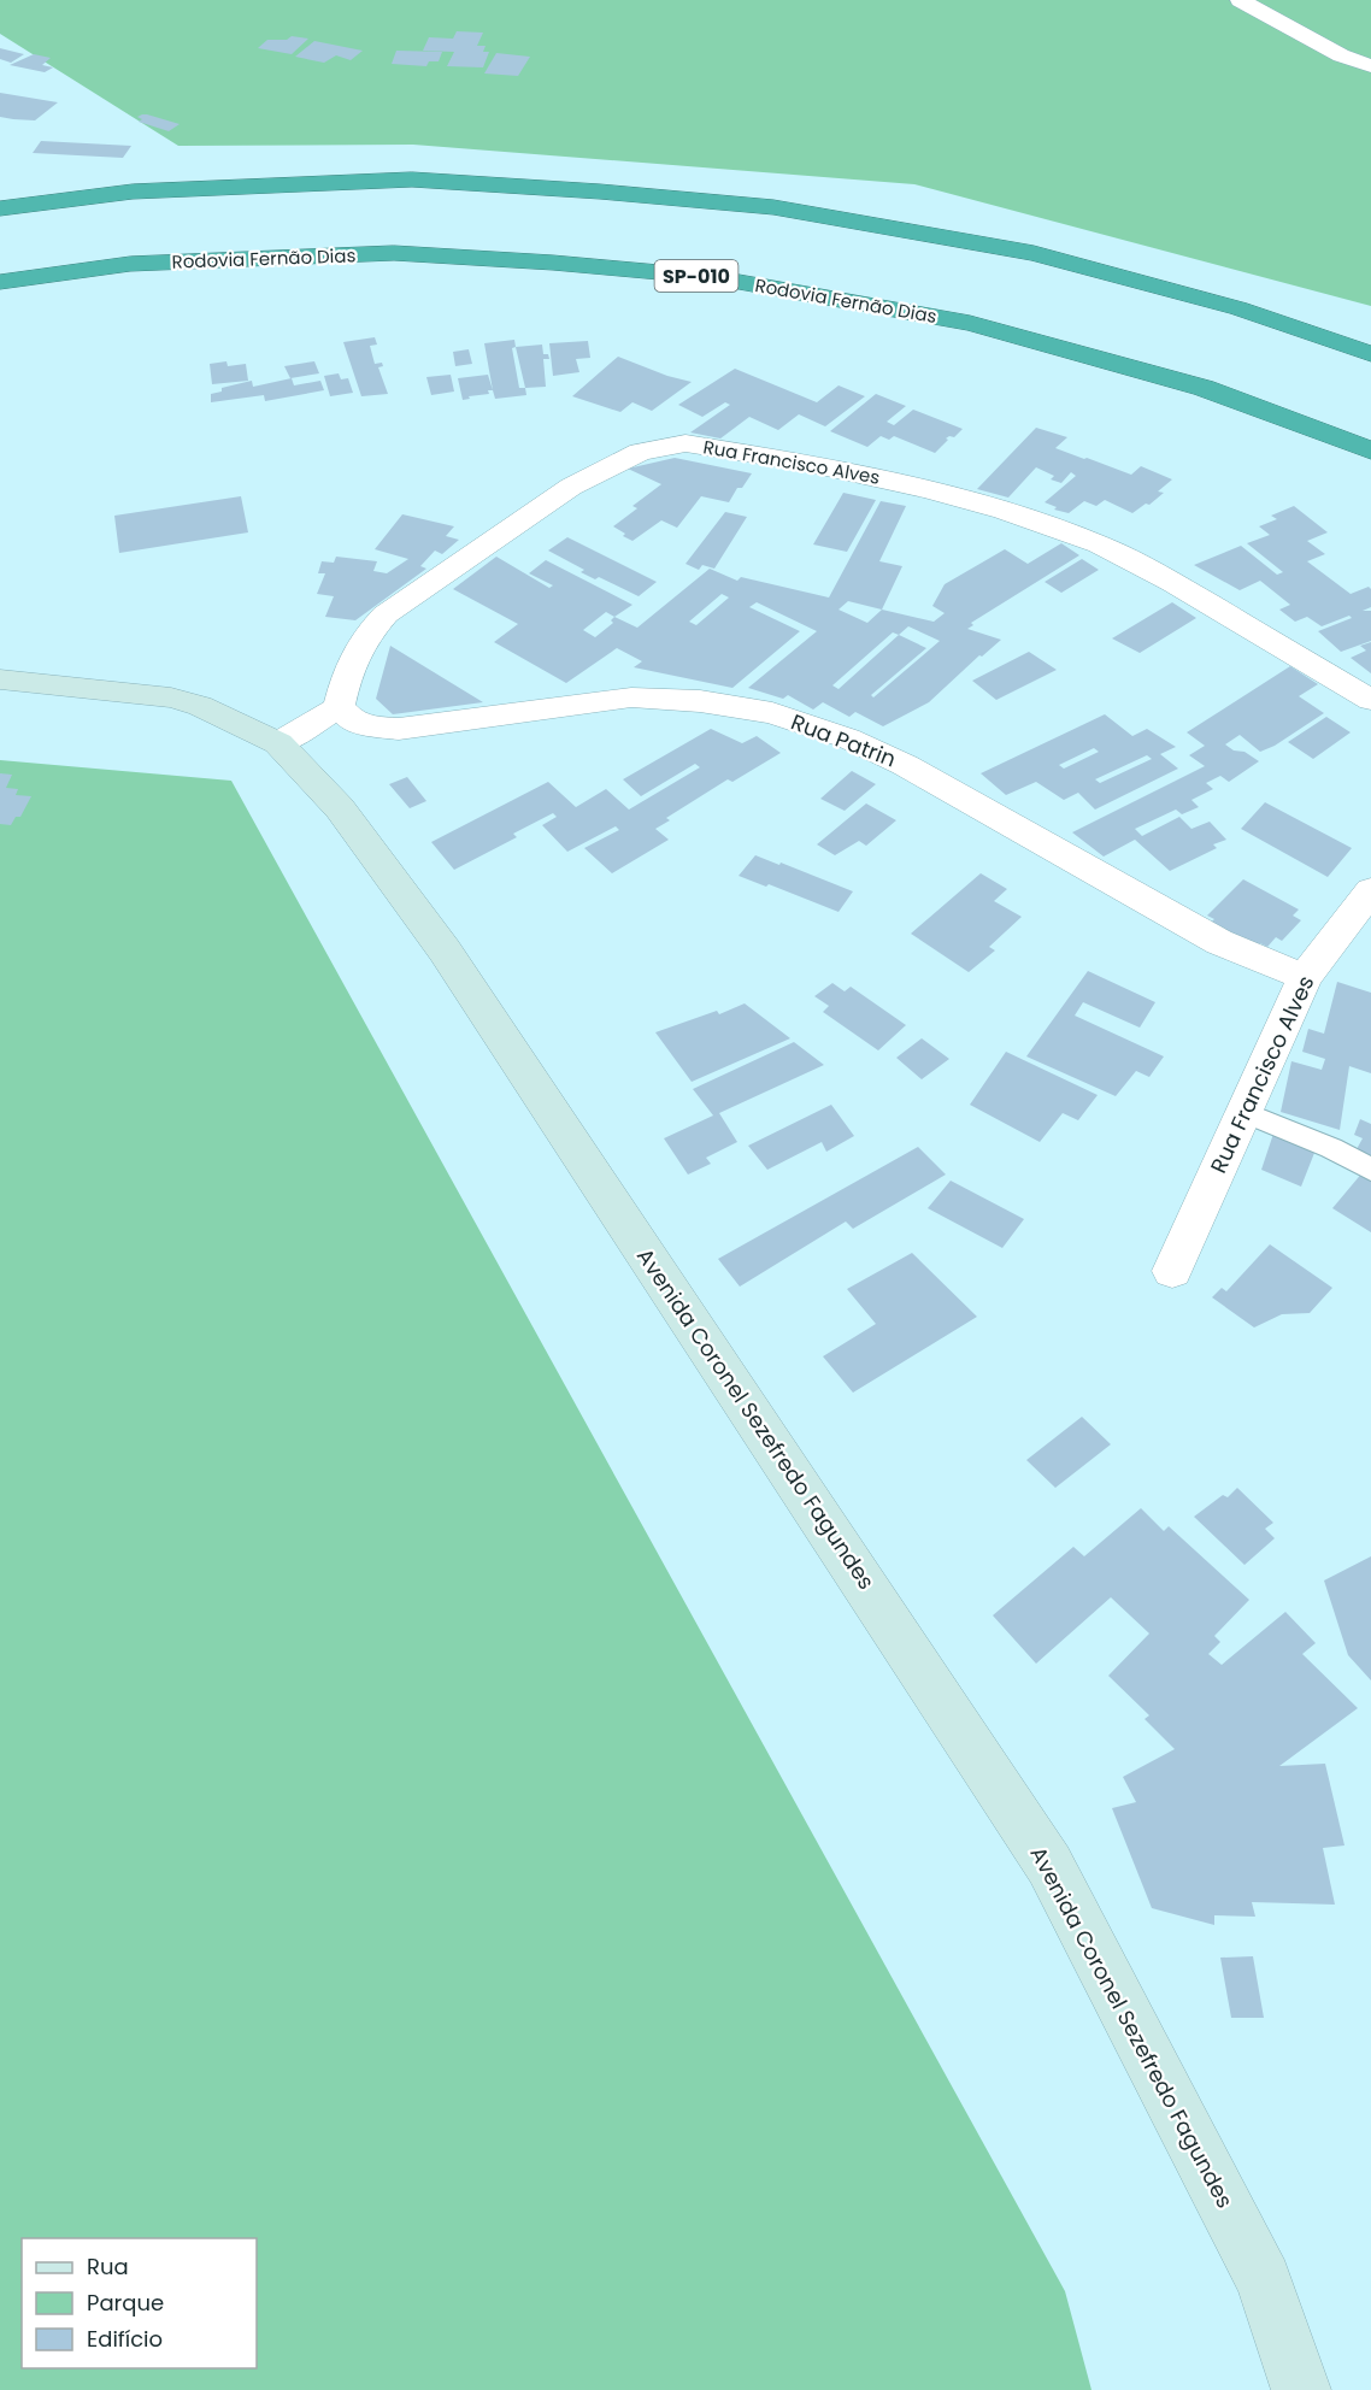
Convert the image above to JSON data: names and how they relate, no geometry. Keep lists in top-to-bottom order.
{
  "streets": {
    "highway": ["Rodovia Fernão Dias", "SP-010"],
    "main road": ["Avenida Coronel Sezefredo Fagundes"],
    "street": ["Rua Francisco Alves", "Rua Patrin"]
  },
  "crossings": [
    ["Rua Francisco Alves", "Rua Patrin"]
  ],
  "legend": ["Rua", "Parque", "Edifício"]
}
